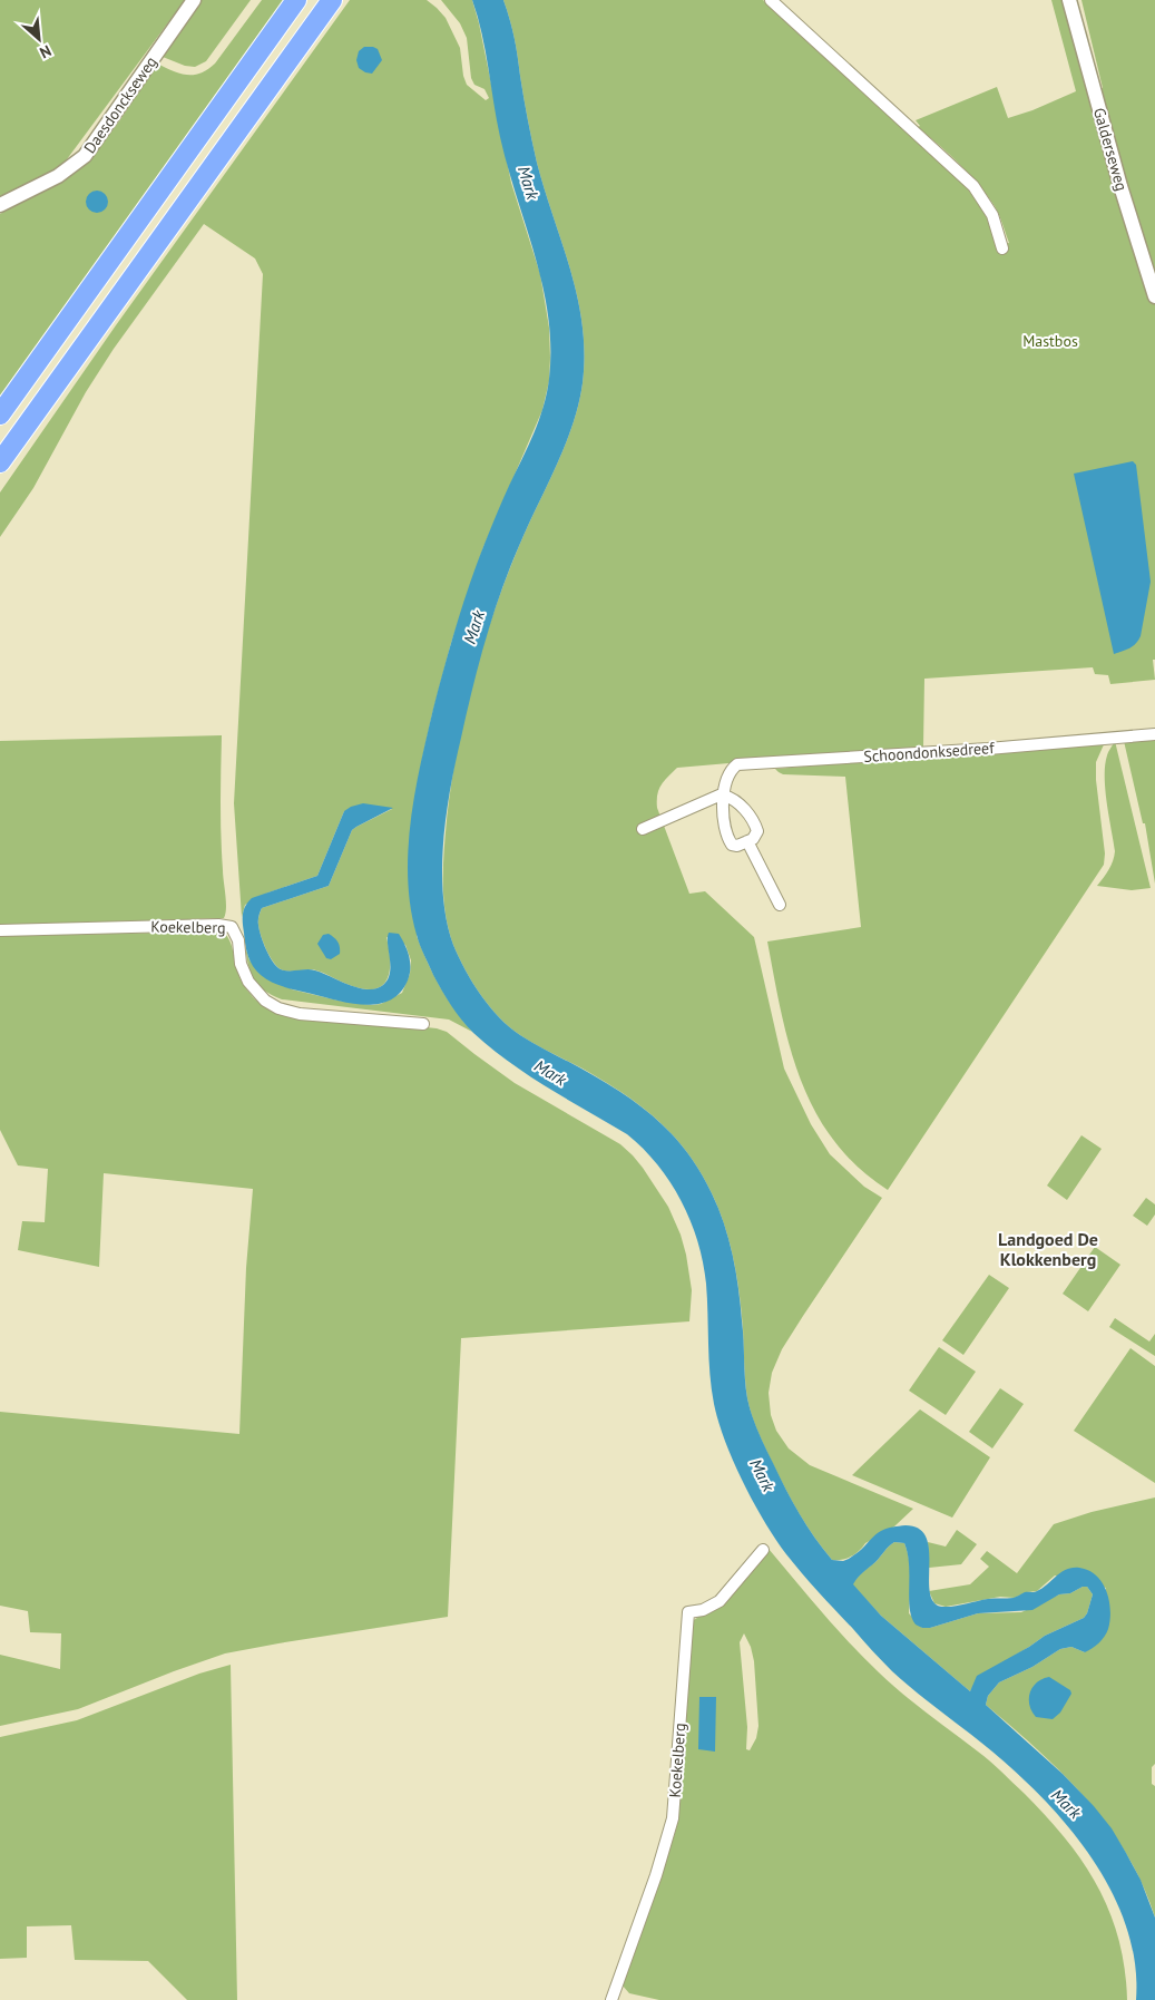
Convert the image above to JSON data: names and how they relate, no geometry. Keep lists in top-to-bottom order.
{
  "streets": {
    "street": [
      "Daesdonckseweg",
      "Galderseweg",
      "Schoondonksedreef",
      "Koekelberg"
    ]
  },
  "districts": ["Landgoed De Klokkenberg"],
  "water": ["Mark"],
  "parks": ["Mastbos"],
  "north": "bottom right"
}
